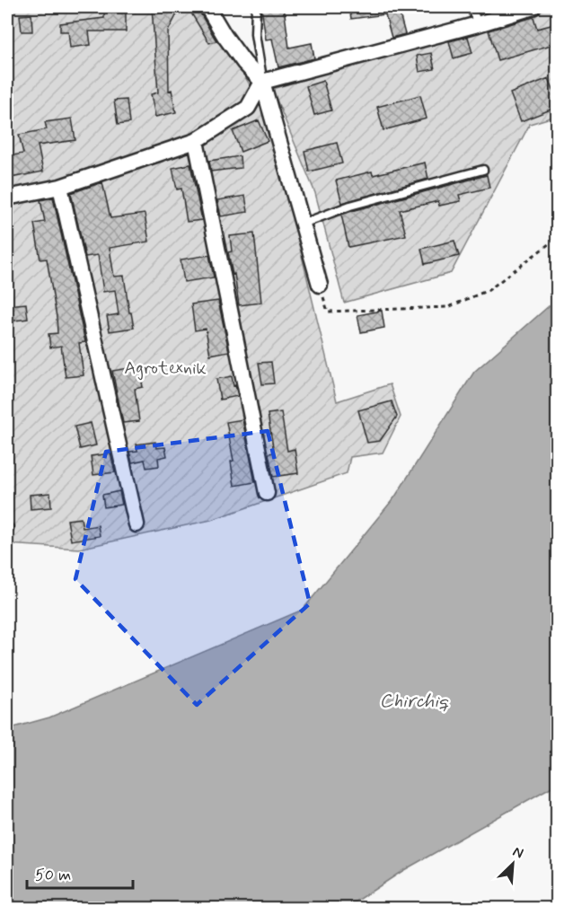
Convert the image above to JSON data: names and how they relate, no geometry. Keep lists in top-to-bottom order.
{
  "water": ["Chirchiq"],
  "parks": ["Agrotexnik"],
  "scale_bar": "50 m",
  "north": "top right"
}
